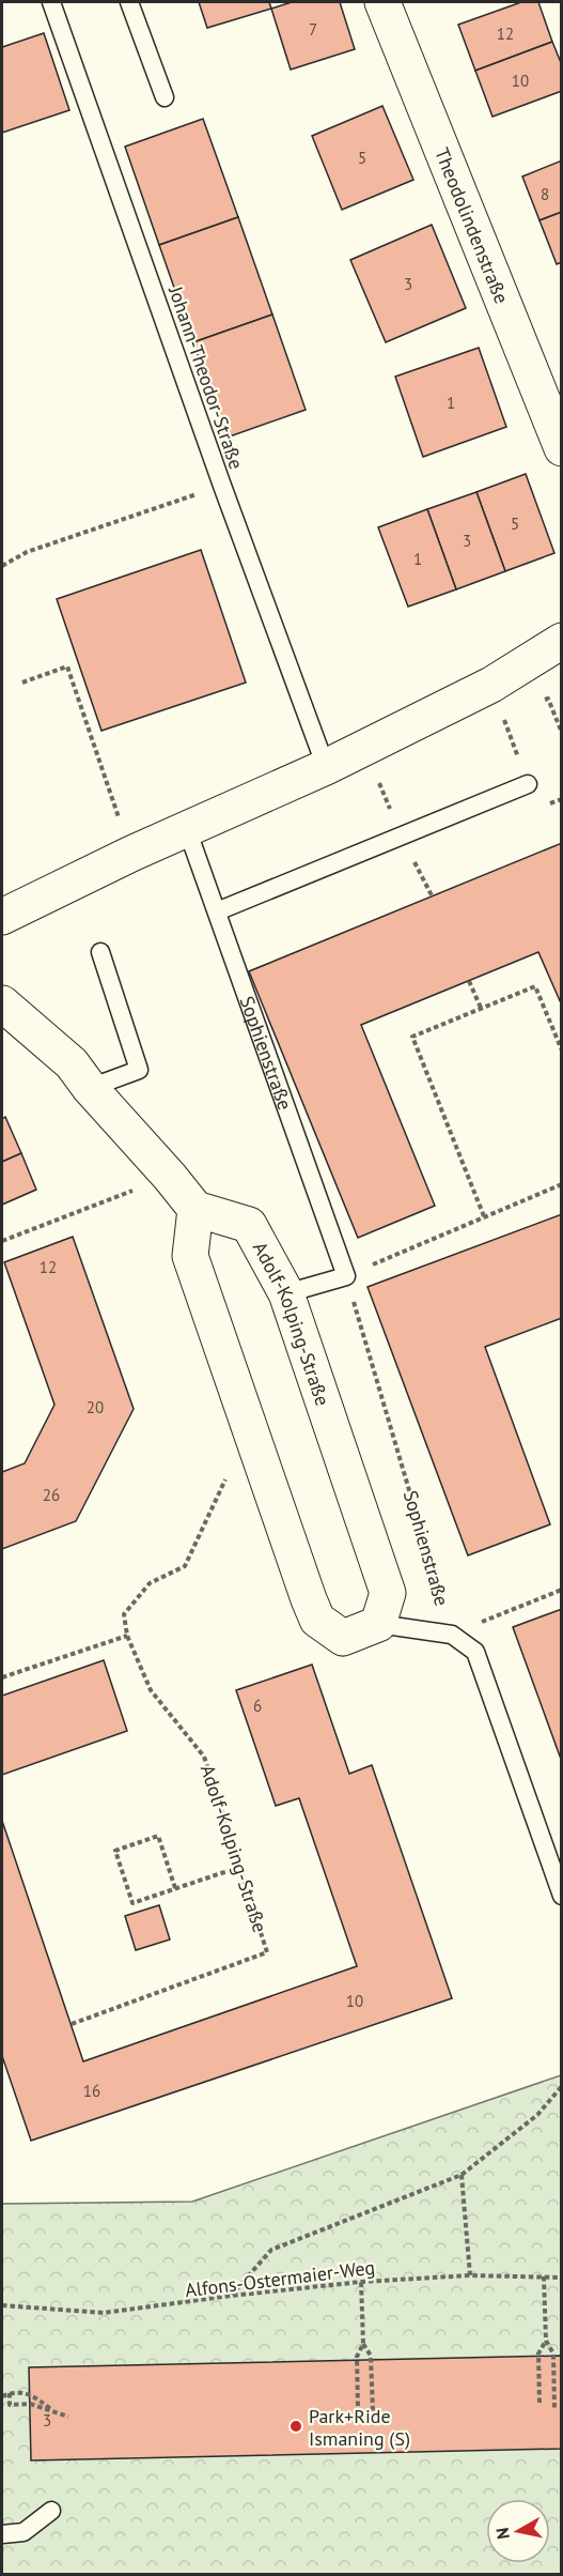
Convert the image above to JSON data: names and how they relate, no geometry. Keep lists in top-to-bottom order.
{
  "streets": {
    "street": ["Theodolindenstraße", "Adolf-Kolping-Straße"],
    "lane": ["Johann-Theodor-Straße", "Sophienstraße"],
    "path": ["Alfons-Ostermaier-Weg"]
  },
  "places": ["Park+Ride Ismaning (S)"],
  "house_numbers": [
    "7",
    "12",
    "10",
    "5",
    "8",
    "3",
    "1",
    "5",
    "3",
    "1",
    "12",
    "20",
    "26",
    "6",
    "10",
    "16",
    "3"
  ],
  "north": "left"
}
